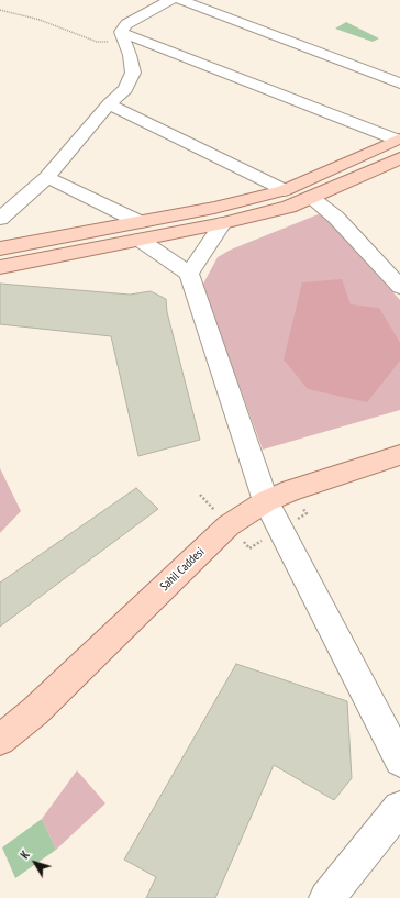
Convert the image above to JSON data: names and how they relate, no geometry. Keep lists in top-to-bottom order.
{
  "streets": {
    "main road": ["Sahil Caddesi"]
  },
  "north": "top left"
}
